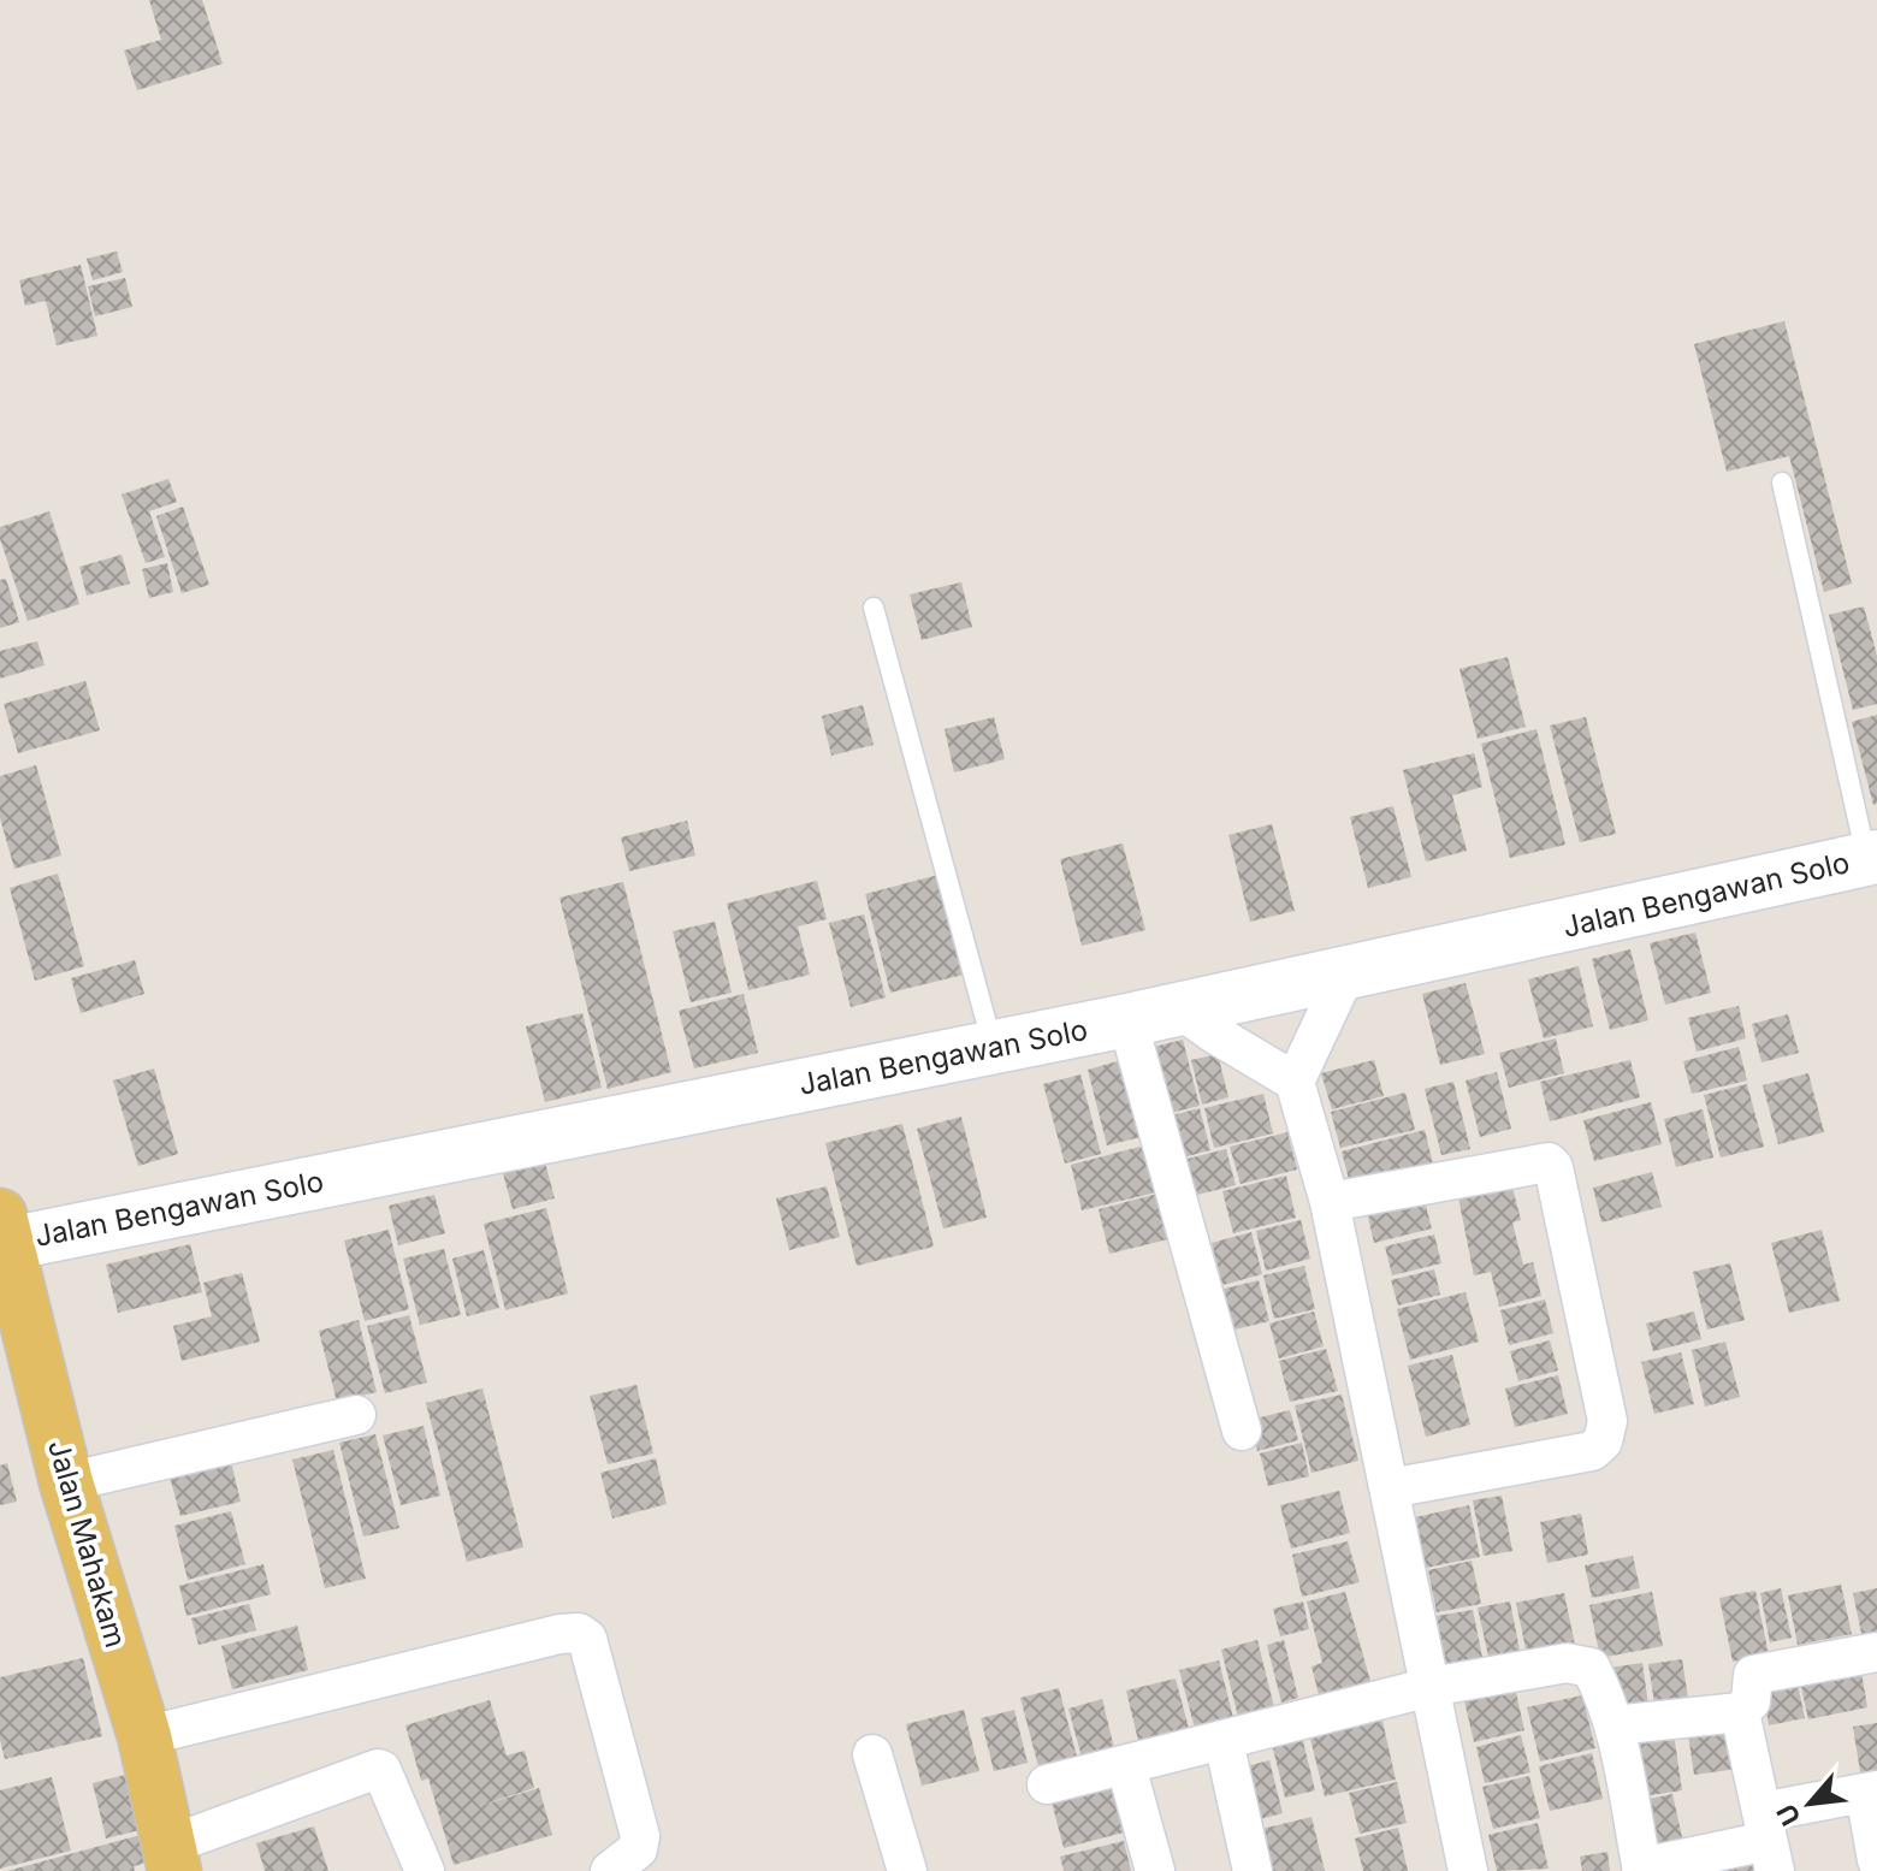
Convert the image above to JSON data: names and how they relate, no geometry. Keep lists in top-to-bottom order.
{
  "streets": {
    "main road": ["Jalan Bengawan Solo", "Jalan Mahakam"]
  },
  "crossings": [
    ["Jalan Bengawan Solo", "Jalan Mahakam"]
  ],
  "north": "bottom left"
}
